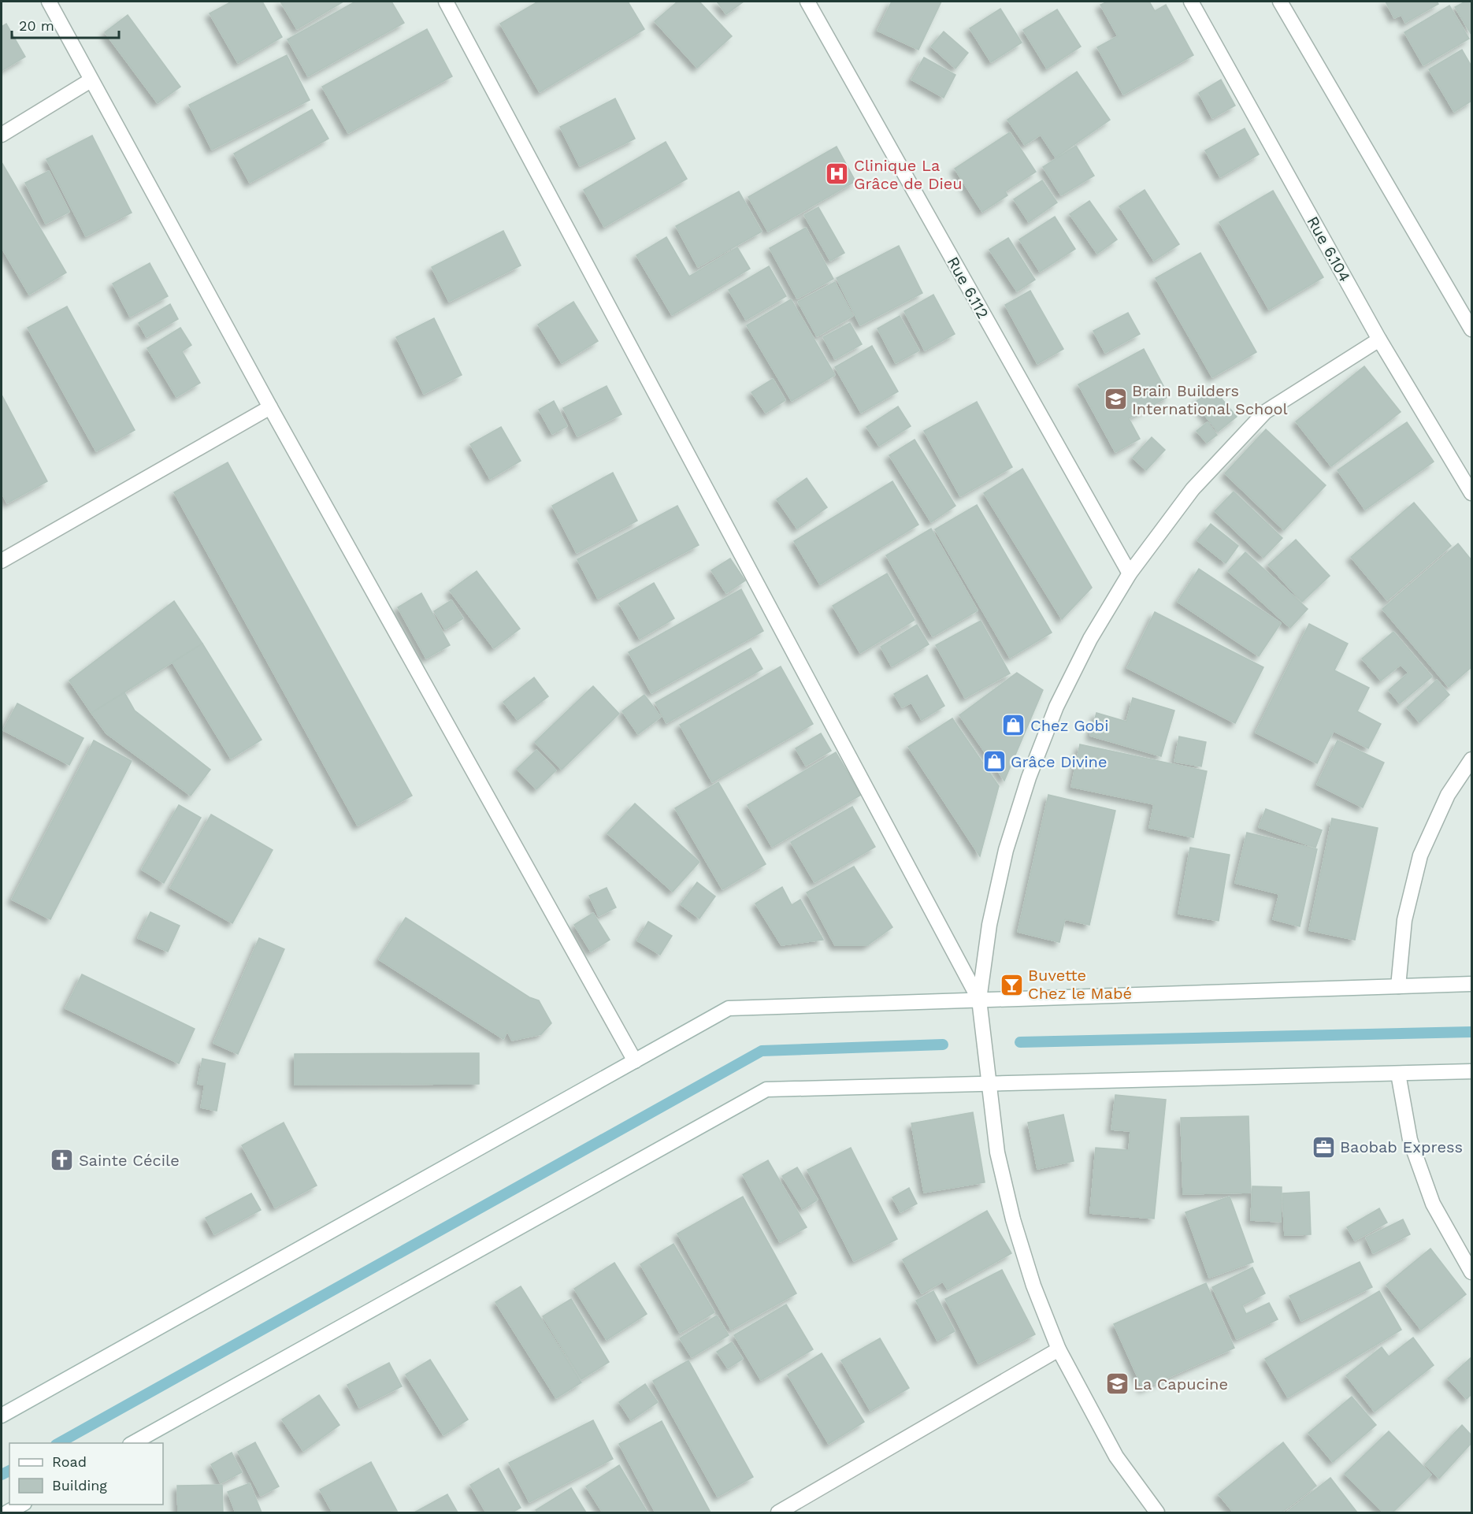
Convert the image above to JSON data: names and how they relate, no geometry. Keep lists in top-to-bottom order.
{
  "streets": {
    "street": ["Rue 6.104", "Rue 6.112"]
  },
  "places": {
    "hospital": ["Clinique La Grâce de Dieu"],
    "school or university": ["Brain Builders International School", "La Capucine"],
    "shop": ["Chez Gobi", "Grâce Divine"],
    "bar": ["Buvette Chez le Mabé"],
    "office": ["Baobab Express"],
    "church": ["Sainte Cécile"]
  },
  "legend": ["Road", "Building"],
  "scale_bar": "20 m"
}
